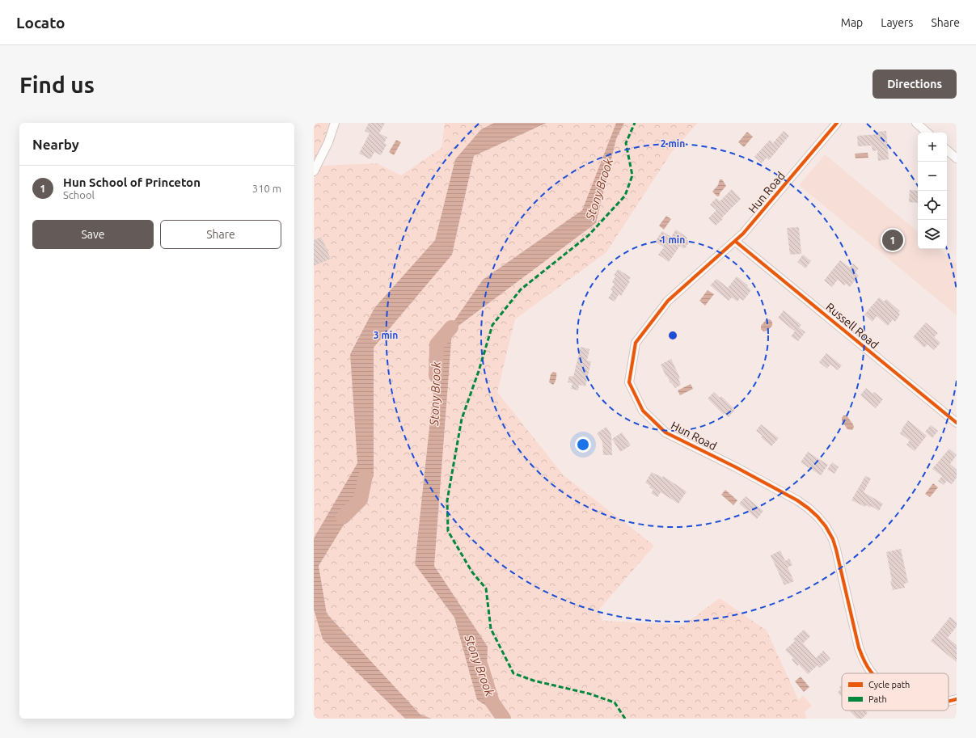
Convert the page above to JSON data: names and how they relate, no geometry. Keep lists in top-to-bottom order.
{
  "streets": {
    "street": ["Hun Road", "Russell Road"]
  },
  "crossings": [
    ["Hun Road", "Russell Road"]
  ],
  "water": ["Stony Brook"],
  "legend": ["Cycle path", "Path"],
  "page": {
    "header": "Locato",
    "nav": ["Map", "Layers", "Share"],
    "buttons": [
      "Directions",
      ["Save", "Share"]
    ],
    "title": "Find us",
    "heading": "Nearby",
    "map_buttons": ["+", "−"],
    "list": [
      {
        "mark": "1",
        "name": "Hun School of Princeton",
        "note": "School",
        "value": "310 m"
      }
    ],
    "pins": "1"
  },
  "rings": ["2 min", "1 min", "3 min"]
}
